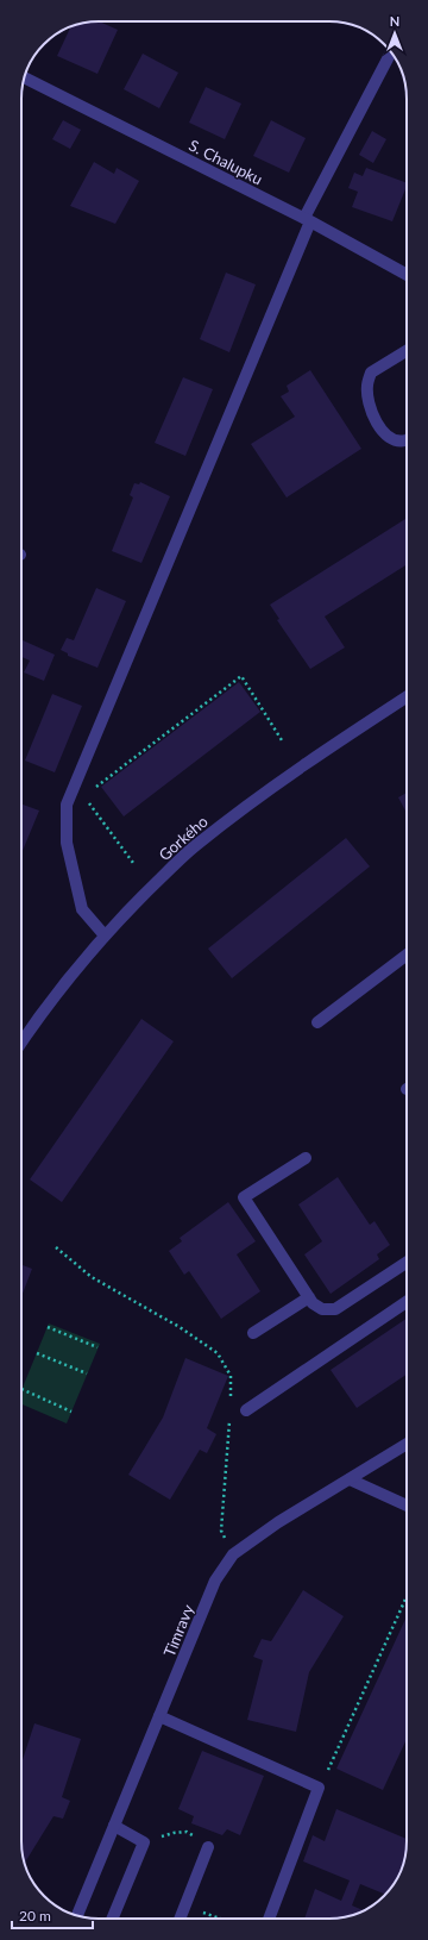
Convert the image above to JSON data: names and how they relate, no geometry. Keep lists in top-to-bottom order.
{
  "streets": {
    "street": ["S. Chalupku", "Gorkého", "Timravy"]
  },
  "scale_bar": "20 m",
  "north": "top"
}
